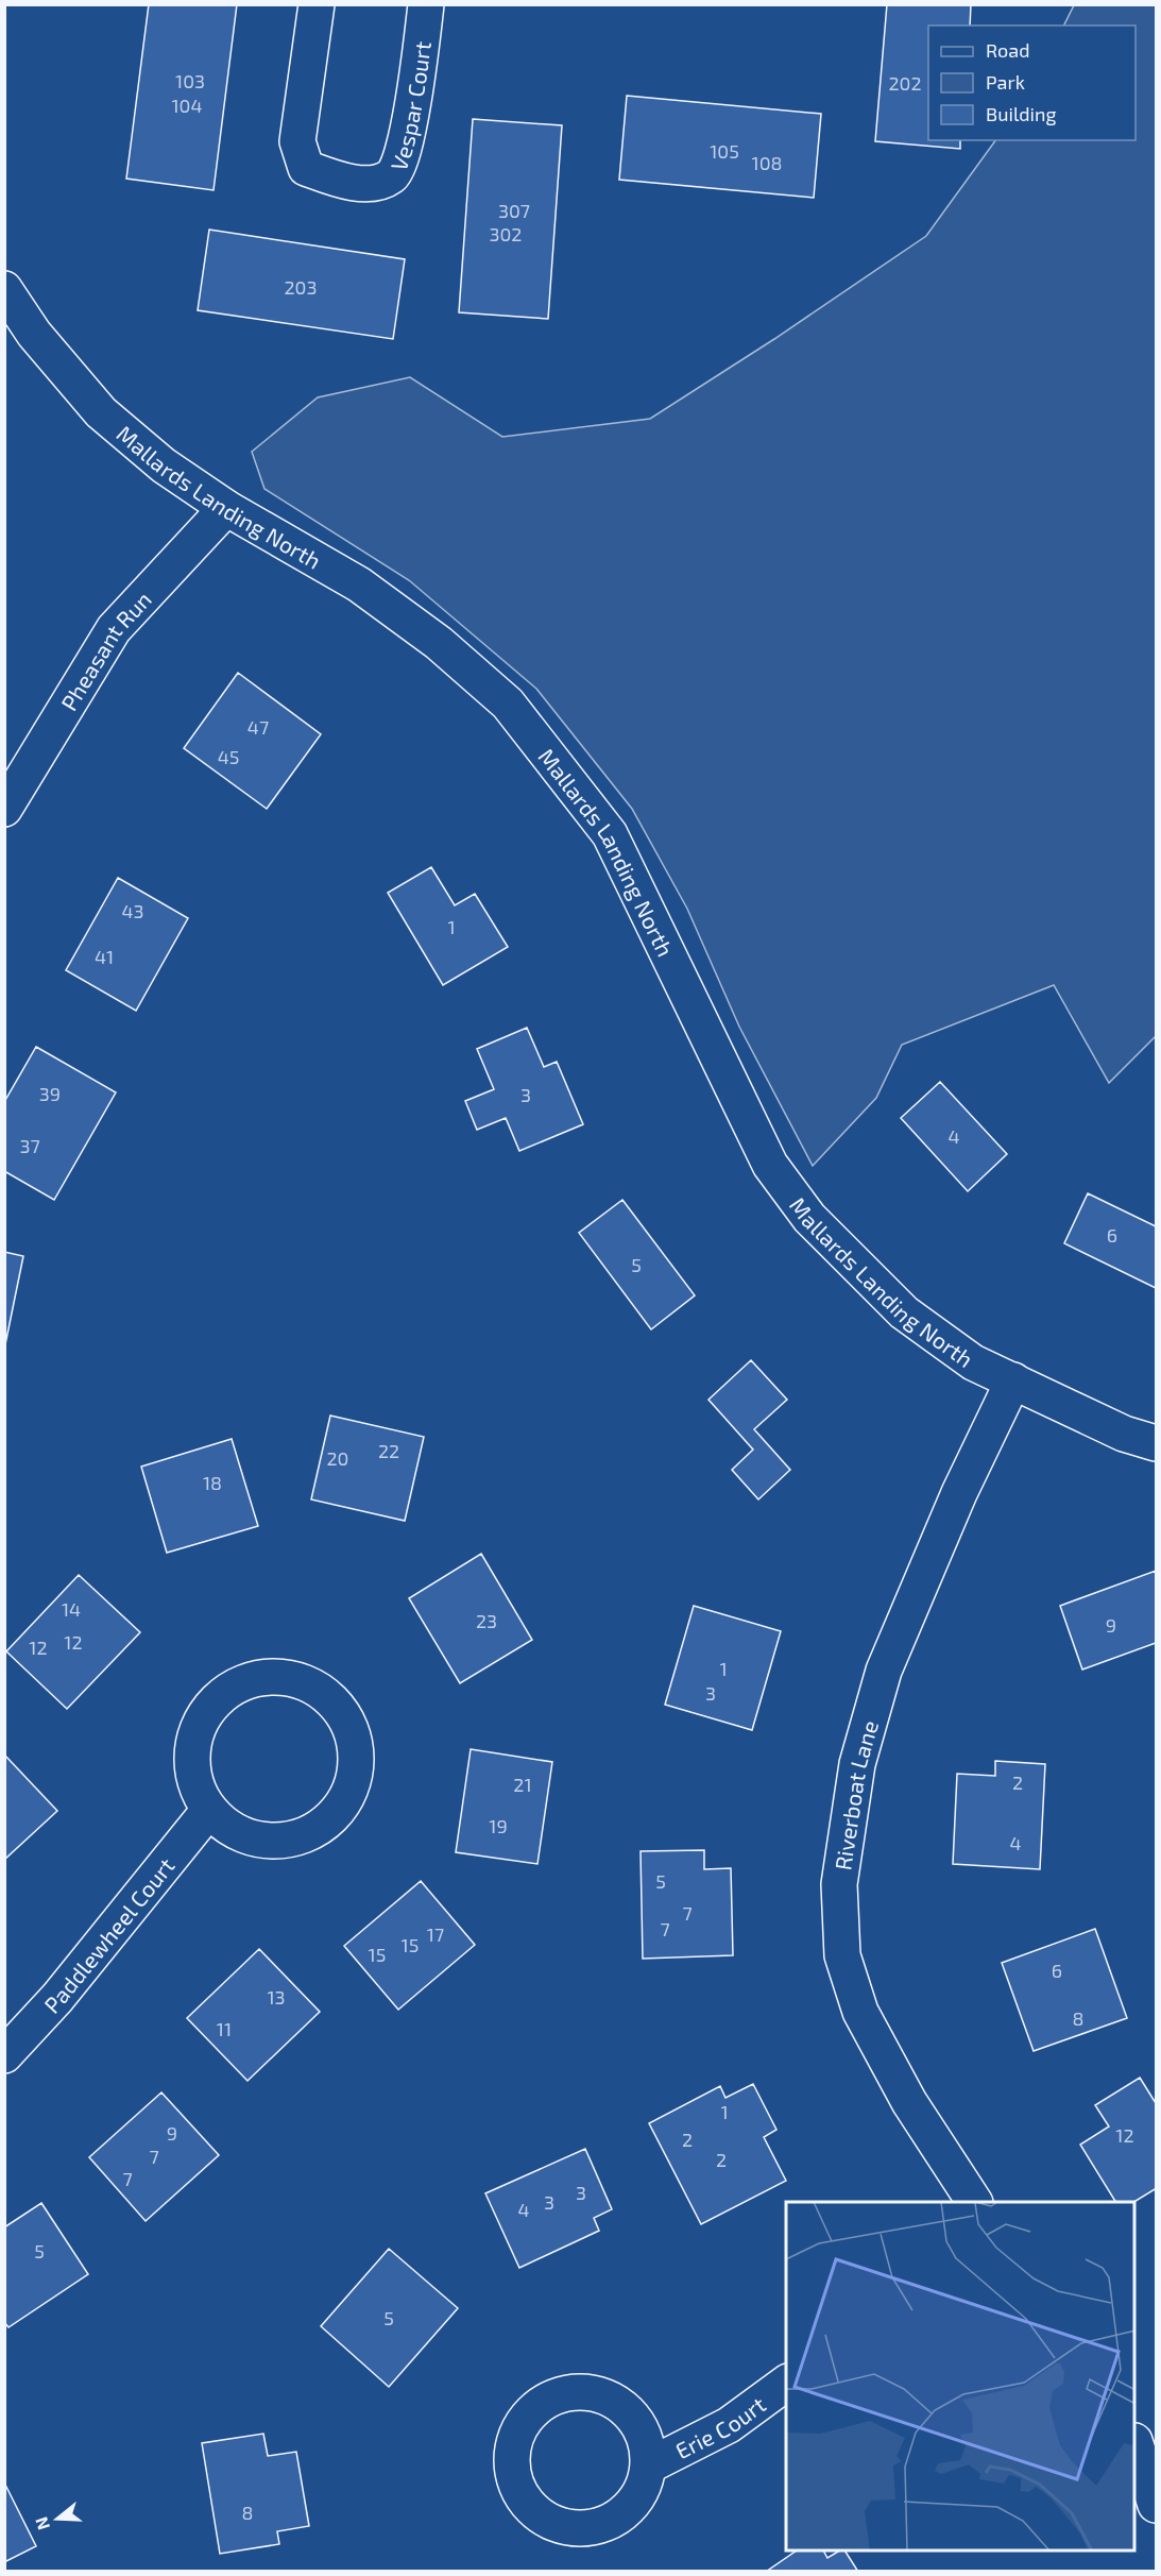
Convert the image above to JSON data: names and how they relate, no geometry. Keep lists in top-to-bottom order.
{
  "streets": {
    "street": [
      "Vespar Court",
      "Mallards Landing North",
      "Pheasant Run",
      "Riverboat Lane",
      "Paddlewheel Court",
      "Erie Court"
    ]
  },
  "crossings": [
    ["Mallards Landing North", "Pheasant Run"],
    ["Mallards Landing North", "Riverboat Lane"]
  ],
  "house_numbers": [
    "103",
    "202",
    "104",
    "105",
    "108",
    "307",
    "302",
    "203",
    "47",
    "45",
    "43",
    "1",
    "41",
    "39",
    "3",
    "4",
    "37",
    "6",
    "5",
    "22",
    "20",
    "18",
    "14",
    "23",
    "9",
    "12",
    "12",
    "1",
    "3",
    "2",
    "21",
    "19",
    "4",
    "5",
    "7",
    "7",
    "17",
    "15",
    "15",
    "6",
    "13",
    "8",
    "11",
    "1",
    "9",
    "12",
    "2",
    "7",
    "2",
    "7",
    "3",
    "3",
    "4",
    "5",
    "5",
    "8"
  ],
  "legend": ["Road", "Park", "Building"],
  "north": "left"
}
